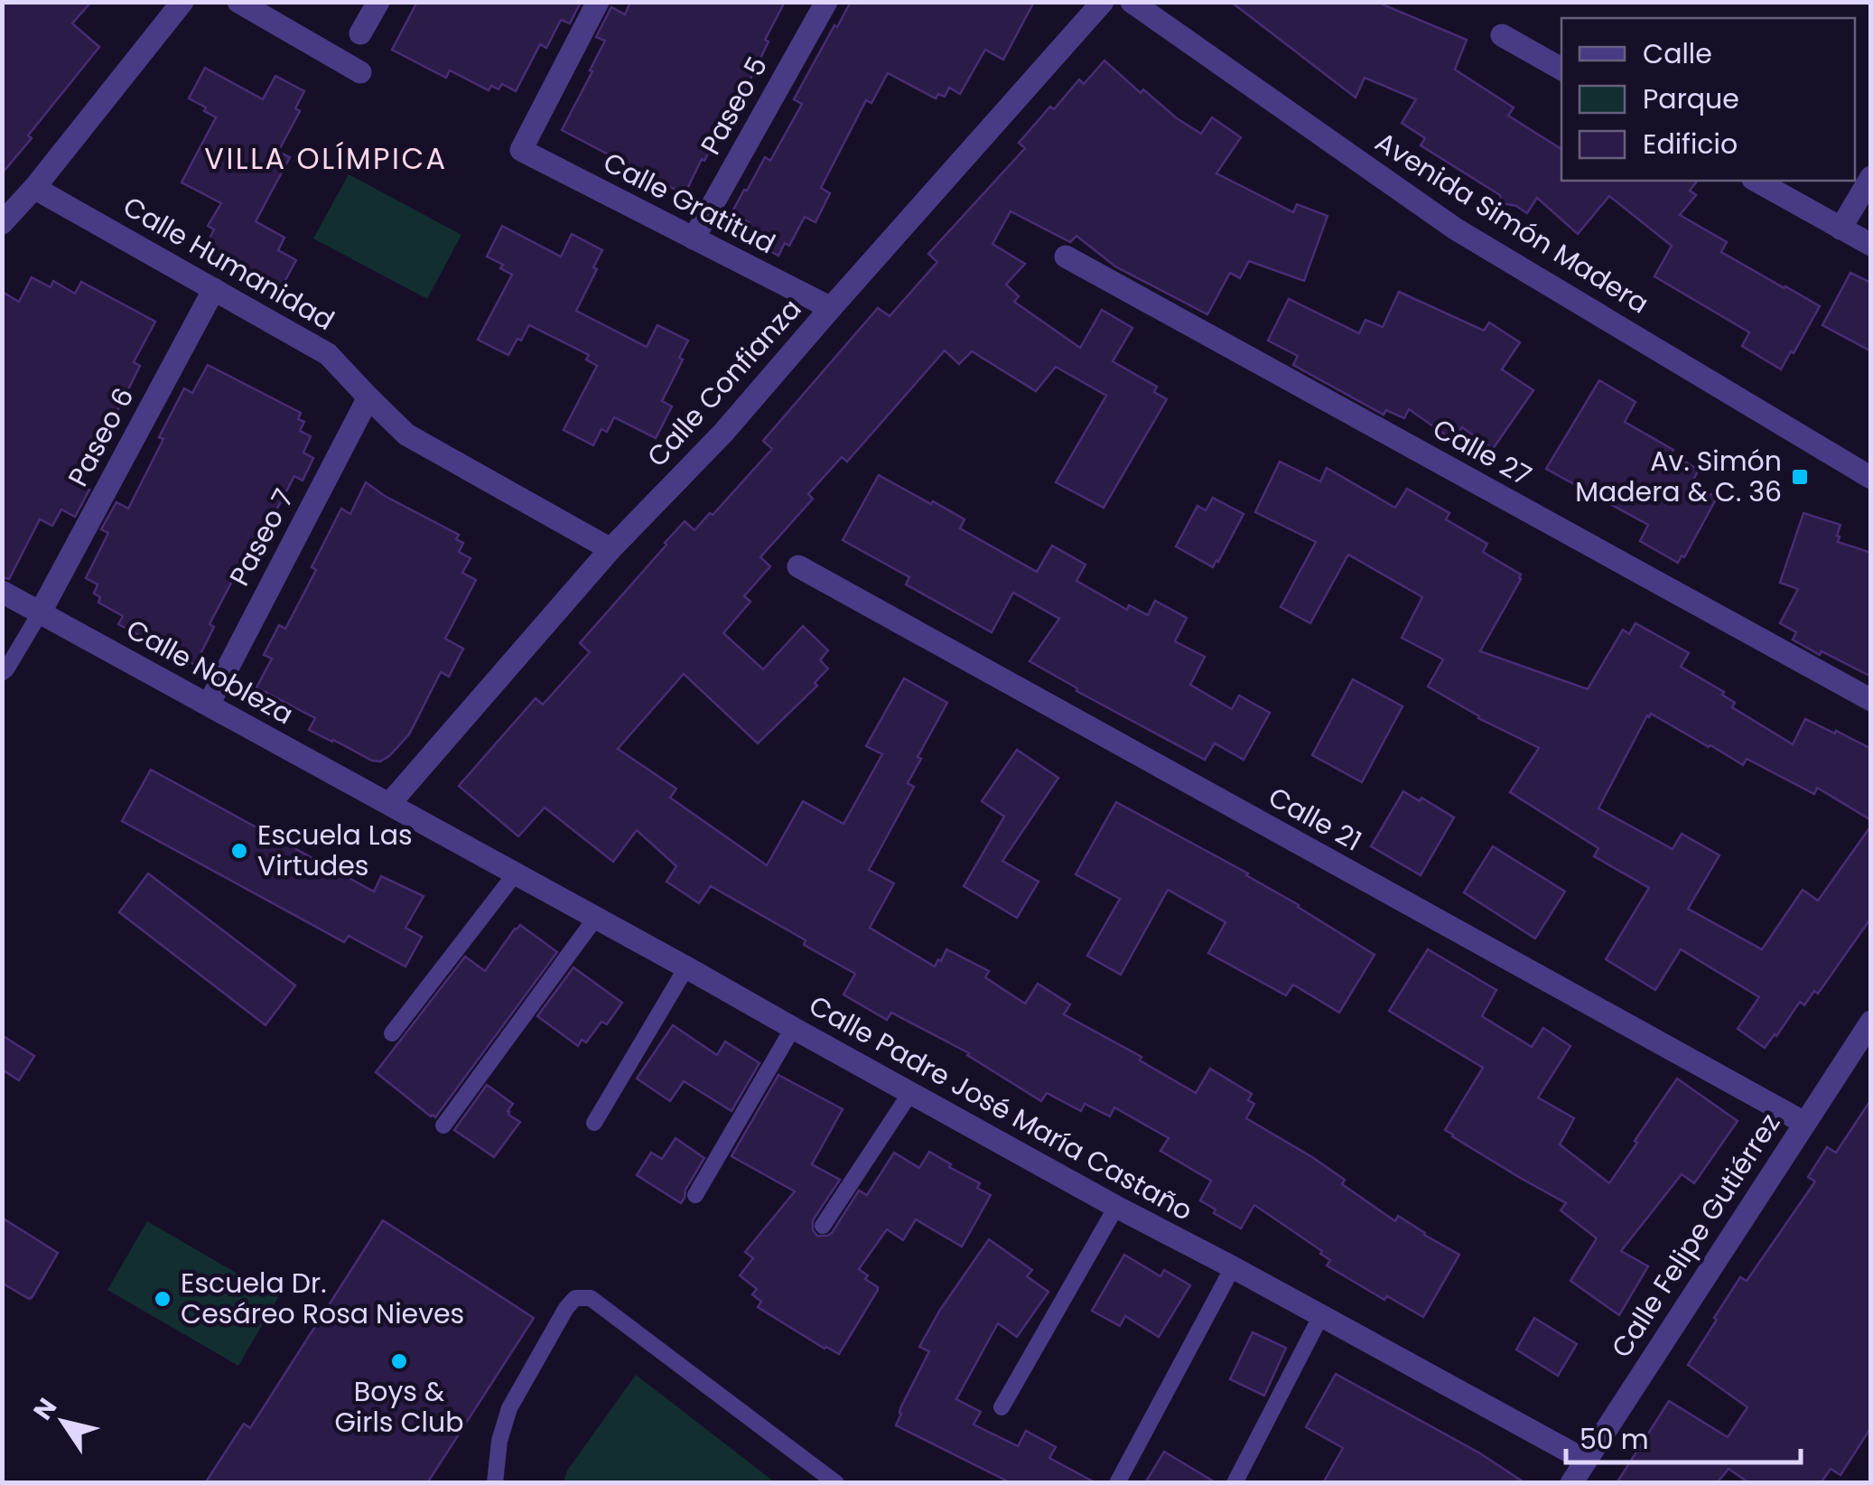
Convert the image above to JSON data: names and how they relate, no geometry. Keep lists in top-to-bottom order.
{
  "streets": {
    "street": [
      "Paseo 5",
      "Calle Gratitud",
      "Avenida Simón Madera",
      "Calle Humanidad",
      "Calle Confianza",
      "Paseo 6",
      "Calle 27",
      "Paseo 7",
      "Calle Nobleza",
      "Calle 21",
      "Calle Padre José María Castaño",
      "Calle Felipe Gutiérrez"
    ]
  },
  "crossings": [
    ["Paseo 5", "Calle Gratitud"],
    ["Calle Gratitud", "Calle Confianza"],
    ["Calle Humanidad", "Calle Confianza"],
    ["Calle Humanidad", "Paseo 6"],
    ["Calle Humanidad", "Paseo 7"],
    ["Calle Confianza", "Calle Nobleza"],
    ["Calle Confianza", "Calle Padre José María Castaño"],
    ["Paseo 6", "Calle Nobleza"],
    ["Paseo 7", "Calle Nobleza"],
    ["Calle Nobleza", "Calle Padre José María Castaño"],
    ["Calle 21", "Calle Felipe Gutiérrez"],
    ["Calle Padre José María Castaño", "Calle Felipe Gutiérrez"]
  ],
  "districts": ["VILLA OLÍMPICA"],
  "places": {
    "transit": ["Av. Simón Madera & C. 36"],
    "other": ["Escuela Las Virtudes", "Escuela Dr. Cesáreo Rosa Nieves", "Boys & Girls Club"]
  },
  "legend": ["Calle", "Parque", "Edificio"],
  "scale_bar": "50 m",
  "north": "top left"
}
